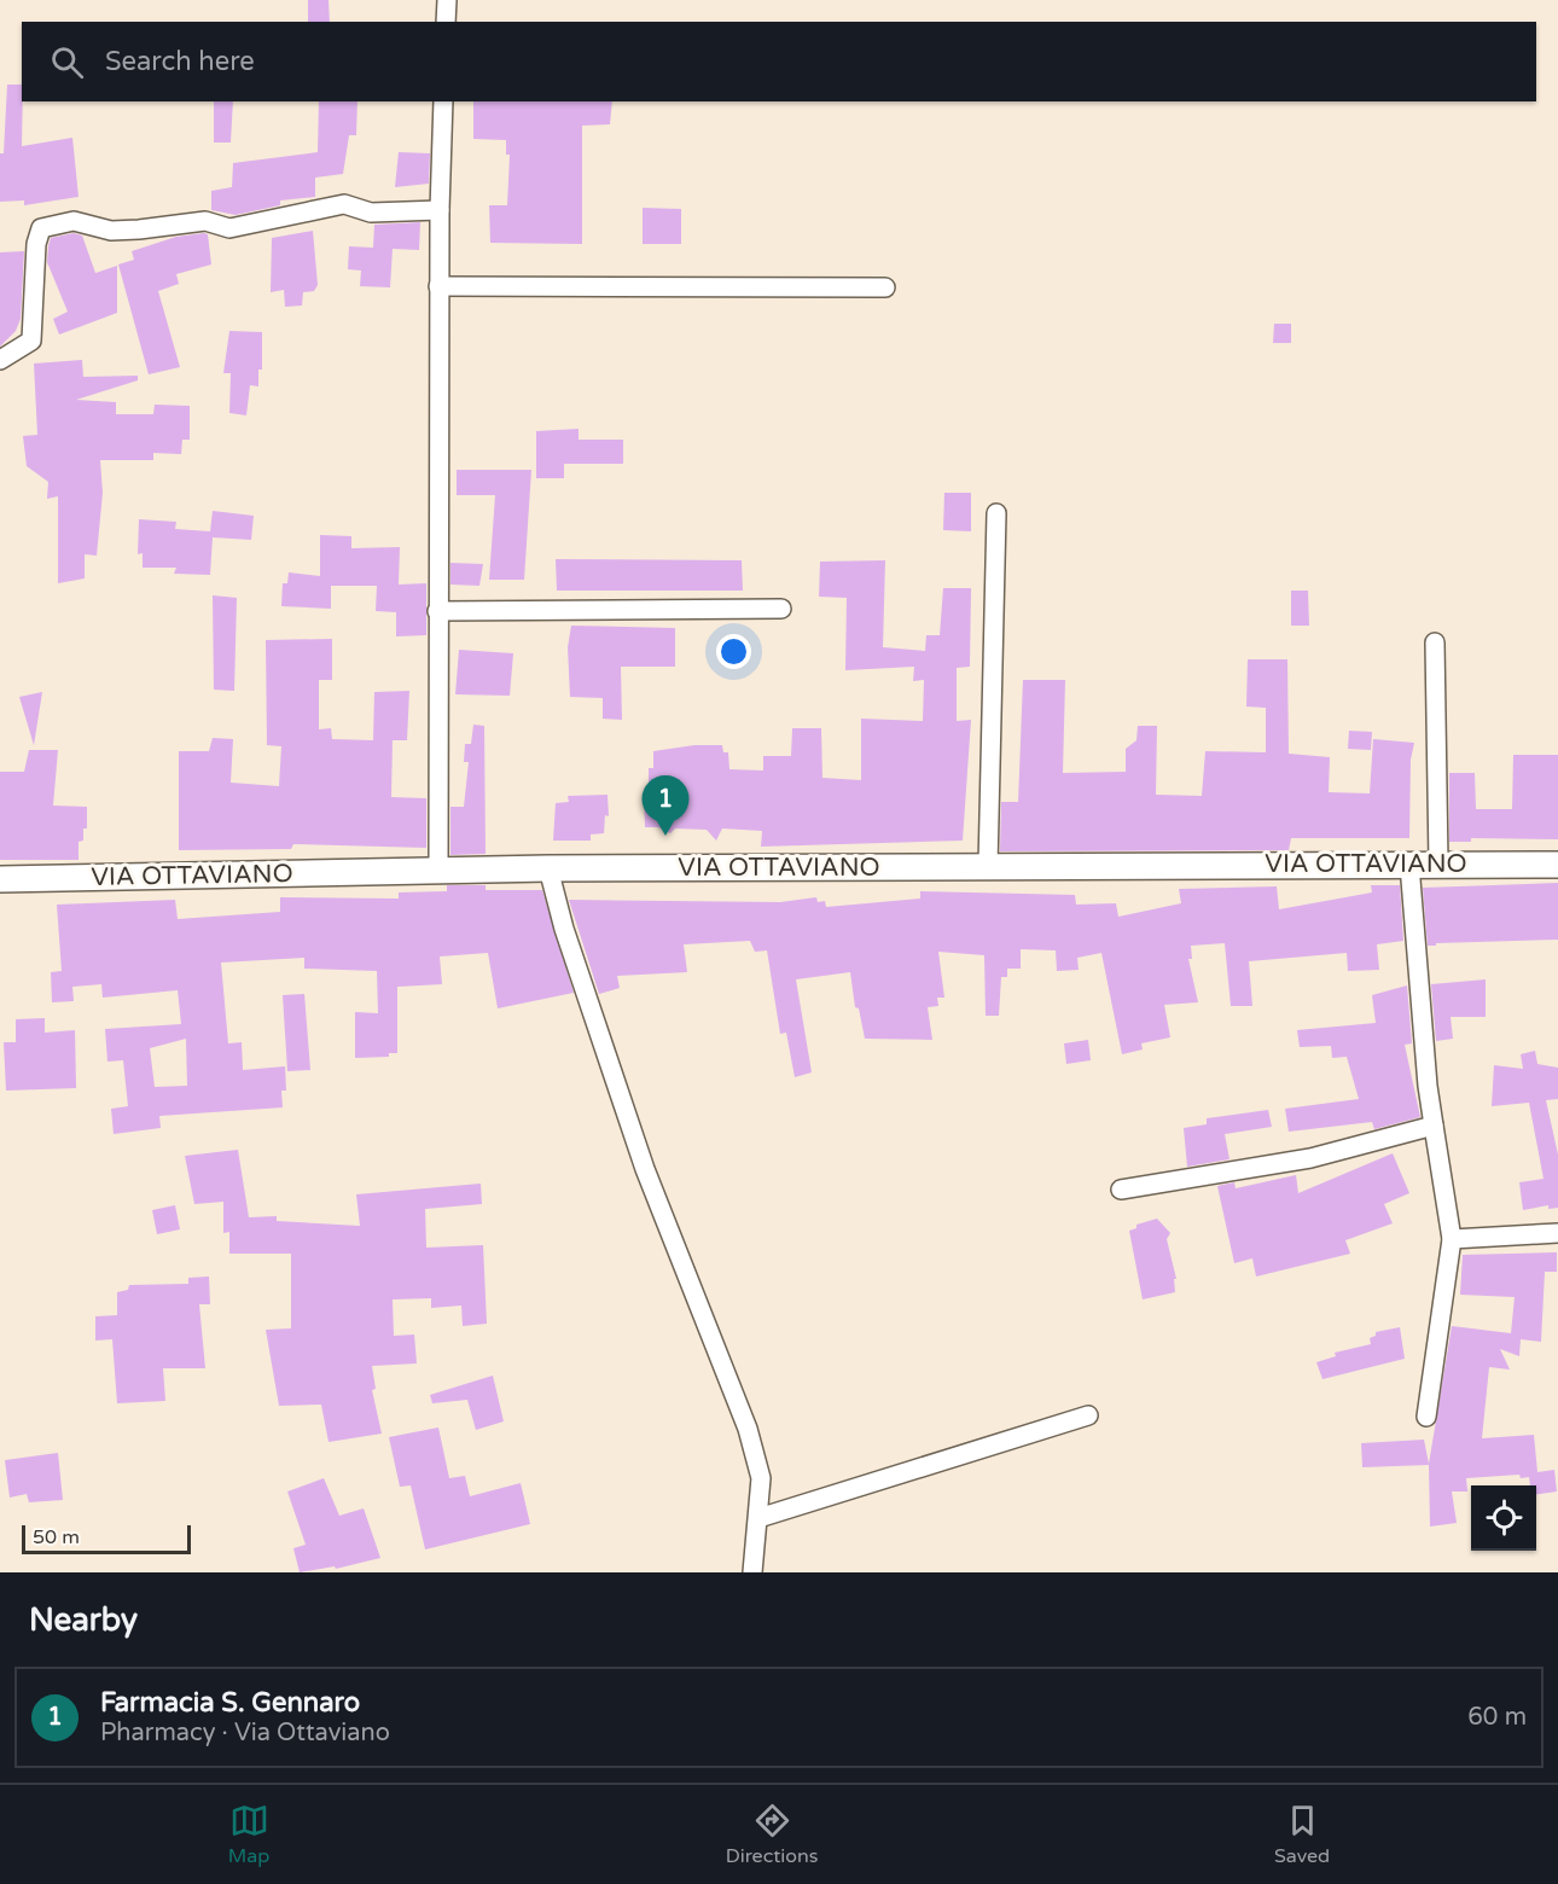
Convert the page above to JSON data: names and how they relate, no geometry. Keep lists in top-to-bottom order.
{
  "streets": {
    "main road": ["VIA OTTAVIANO"]
  },
  "scale_bar": "50 m",
  "page": {
    "search": "Search here",
    "pins": "1",
    "scale": "50 m",
    "heading": "Nearby",
    "list": [
      {
        "mark": "1",
        "name": "Farmacia S. Gennaro",
        "note": "Pharmacy · Via Ottaviano",
        "value": "60 m"
      }
    ],
    "nav": ["Map", "Directions", "Saved"]
  }
}
